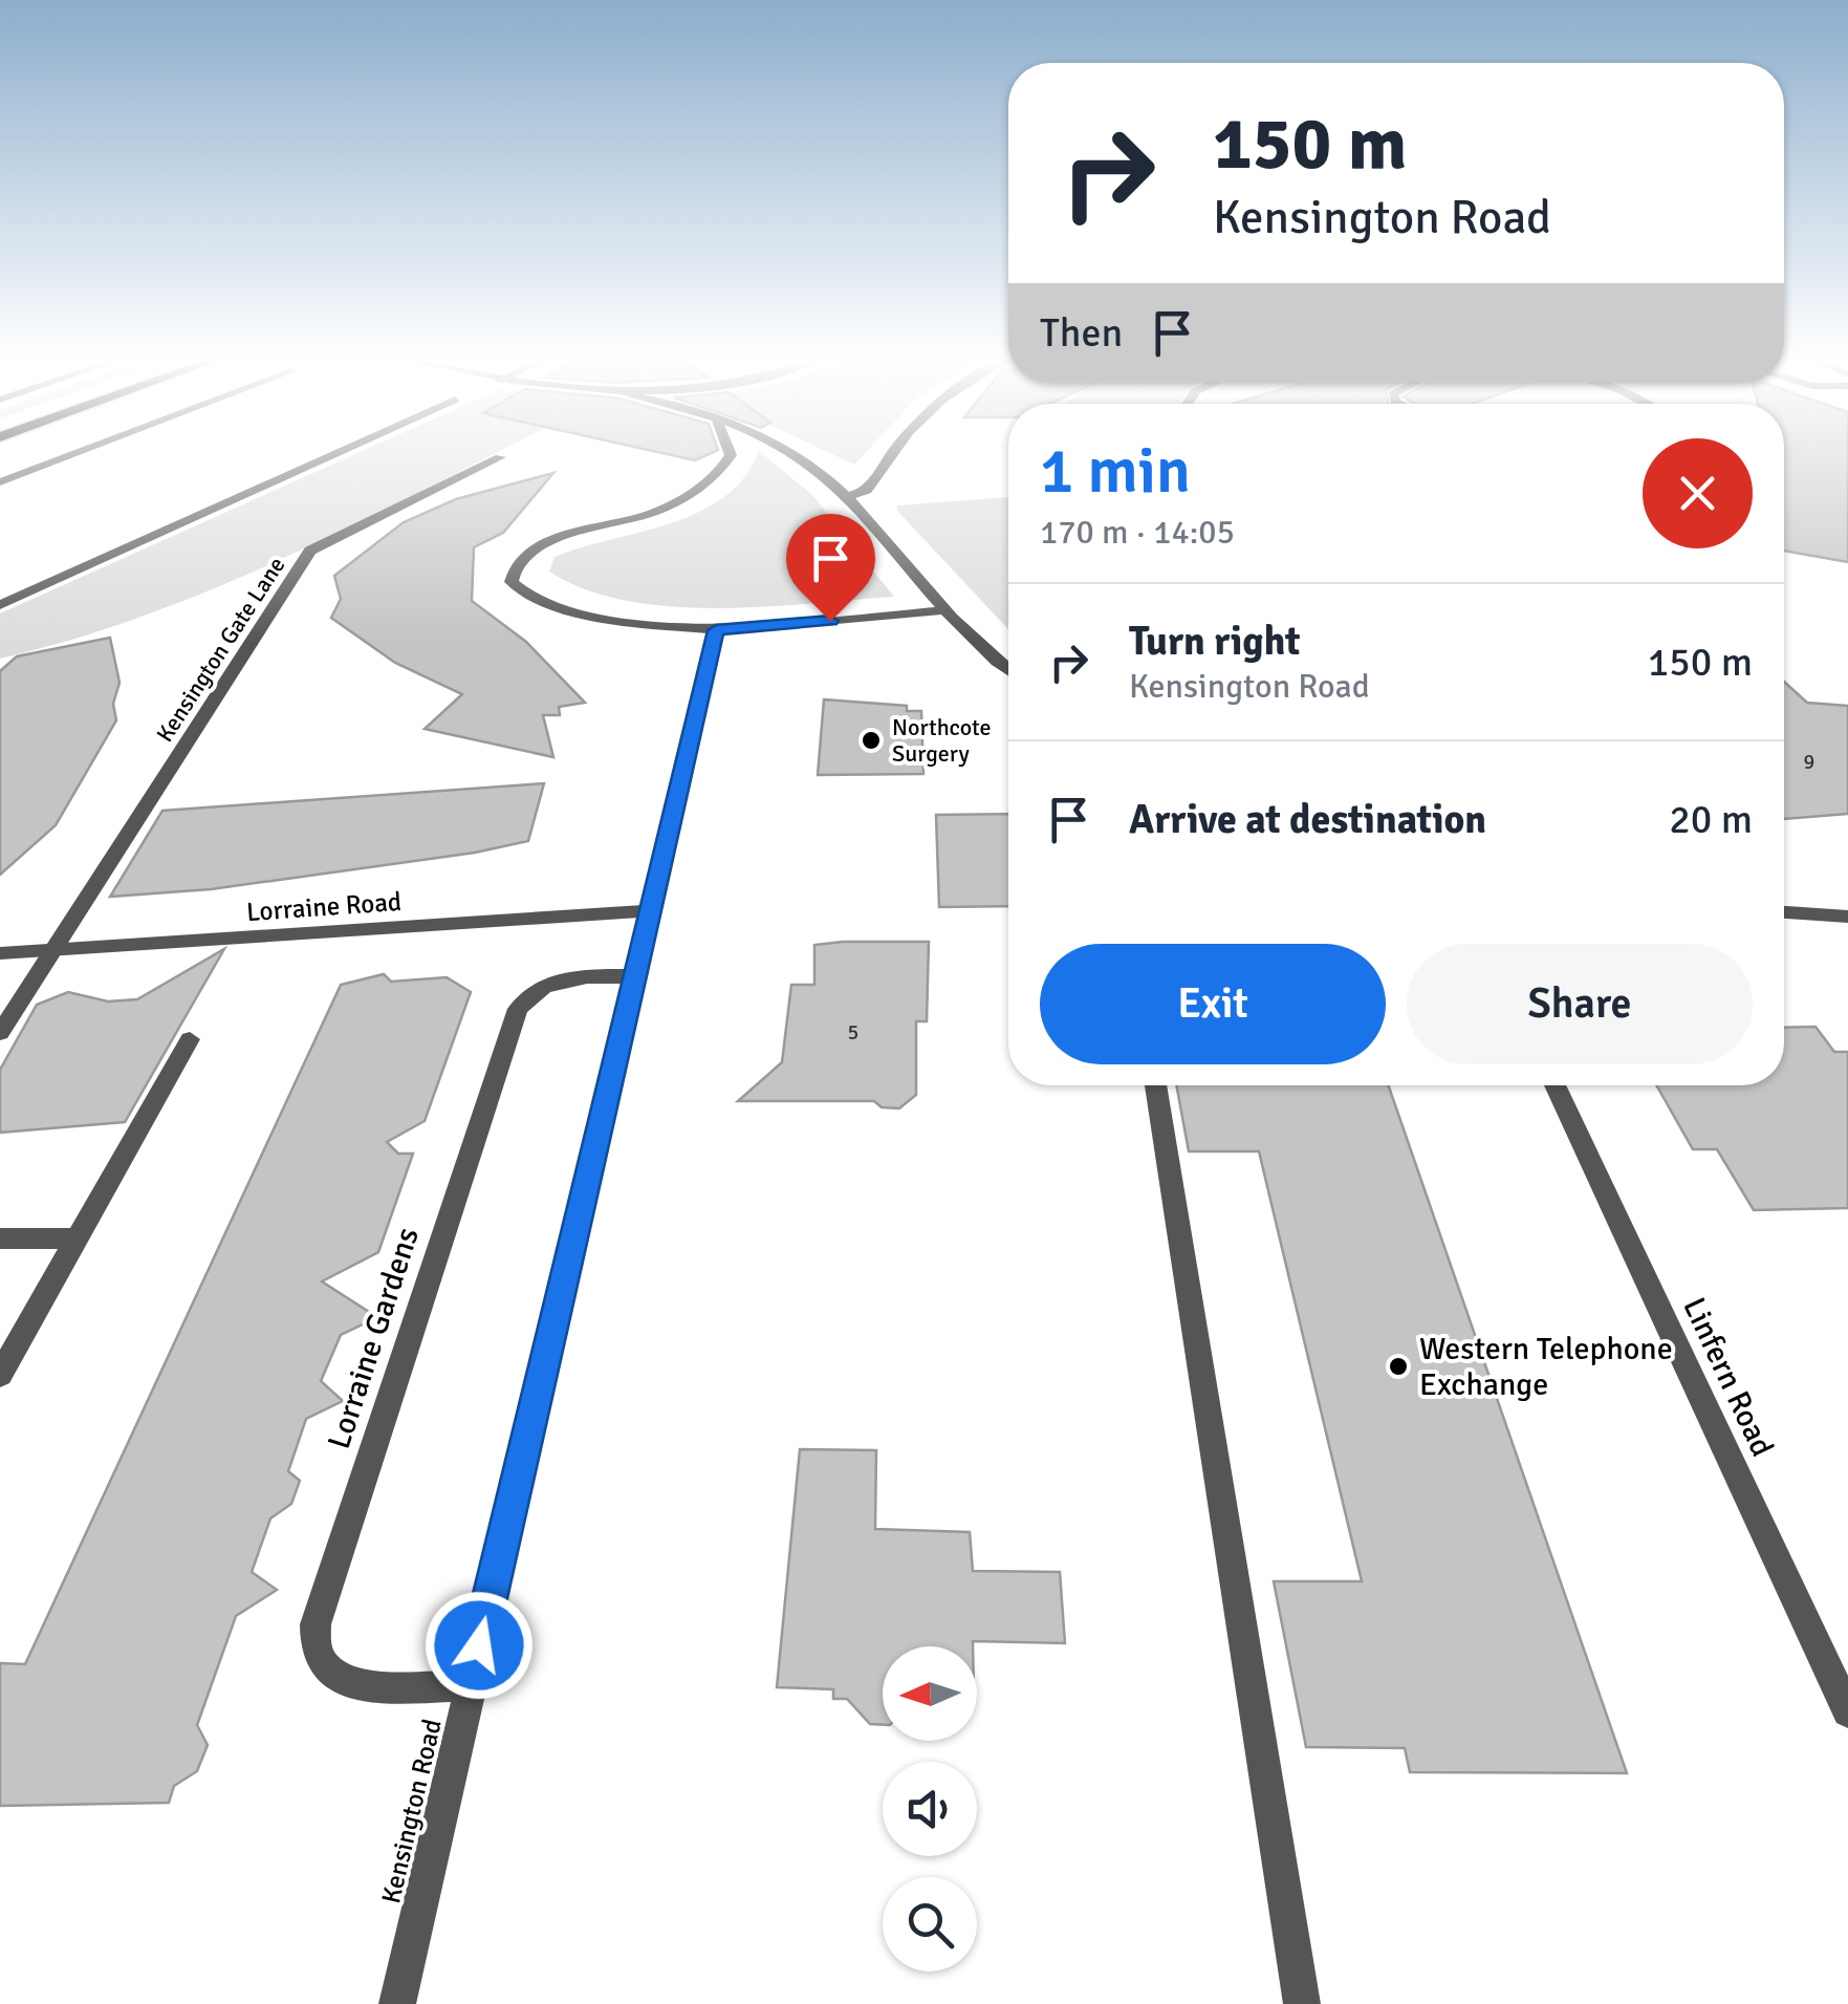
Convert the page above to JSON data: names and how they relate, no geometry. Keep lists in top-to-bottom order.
{
  "streets": {
    "street": [
      "Kensington Gate Lane",
      "Lorraine Road",
      "Lorraine Gardens",
      "Linfern Road",
      "Kensington Road"
    ]
  },
  "crossings": [
    ["Kensington Gate Lane", "Lorraine Road"],
    ["Lorraine Road", "Kensington Road"],
    ["Lorraine Gardens", "Kensington Road"]
  ],
  "places": ["Northcote Surgery", "Western Telephone Exchange"],
  "house_numbers": ["9", "5"],
  "north": "left",
  "page": {
    "turn": ["150 m", "Kensington Road"],
    "then": "Then",
    "heading": ["1 min", "170 m · 14:05"],
    "list": [
      {
        "name": "Turn right",
        "note": "Kensington Road",
        "value": "150 m"
      },
      {
        "name": "Arrive at destination",
        "value": "20 m"
      }
    ],
    "buttons": ["Exit", "Share"]
  }
}
